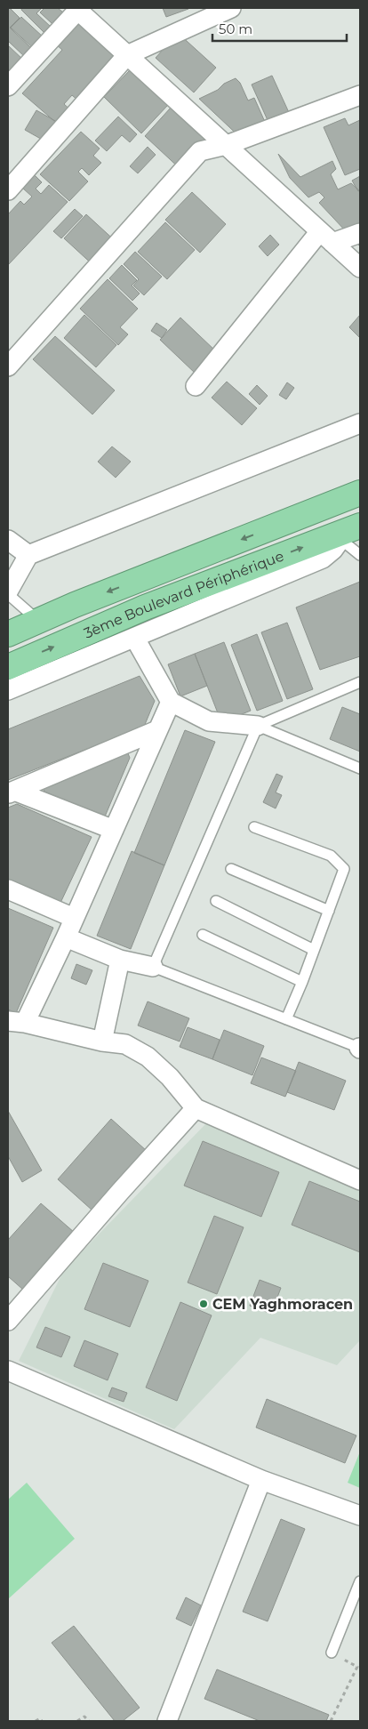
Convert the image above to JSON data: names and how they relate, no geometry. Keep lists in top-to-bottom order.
{
  "streets": {
    "highway": ["3ème Boulevard Périphérique"]
  },
  "places": ["CEM Yaghmoracen"],
  "scale_bar": "50 m"
}
